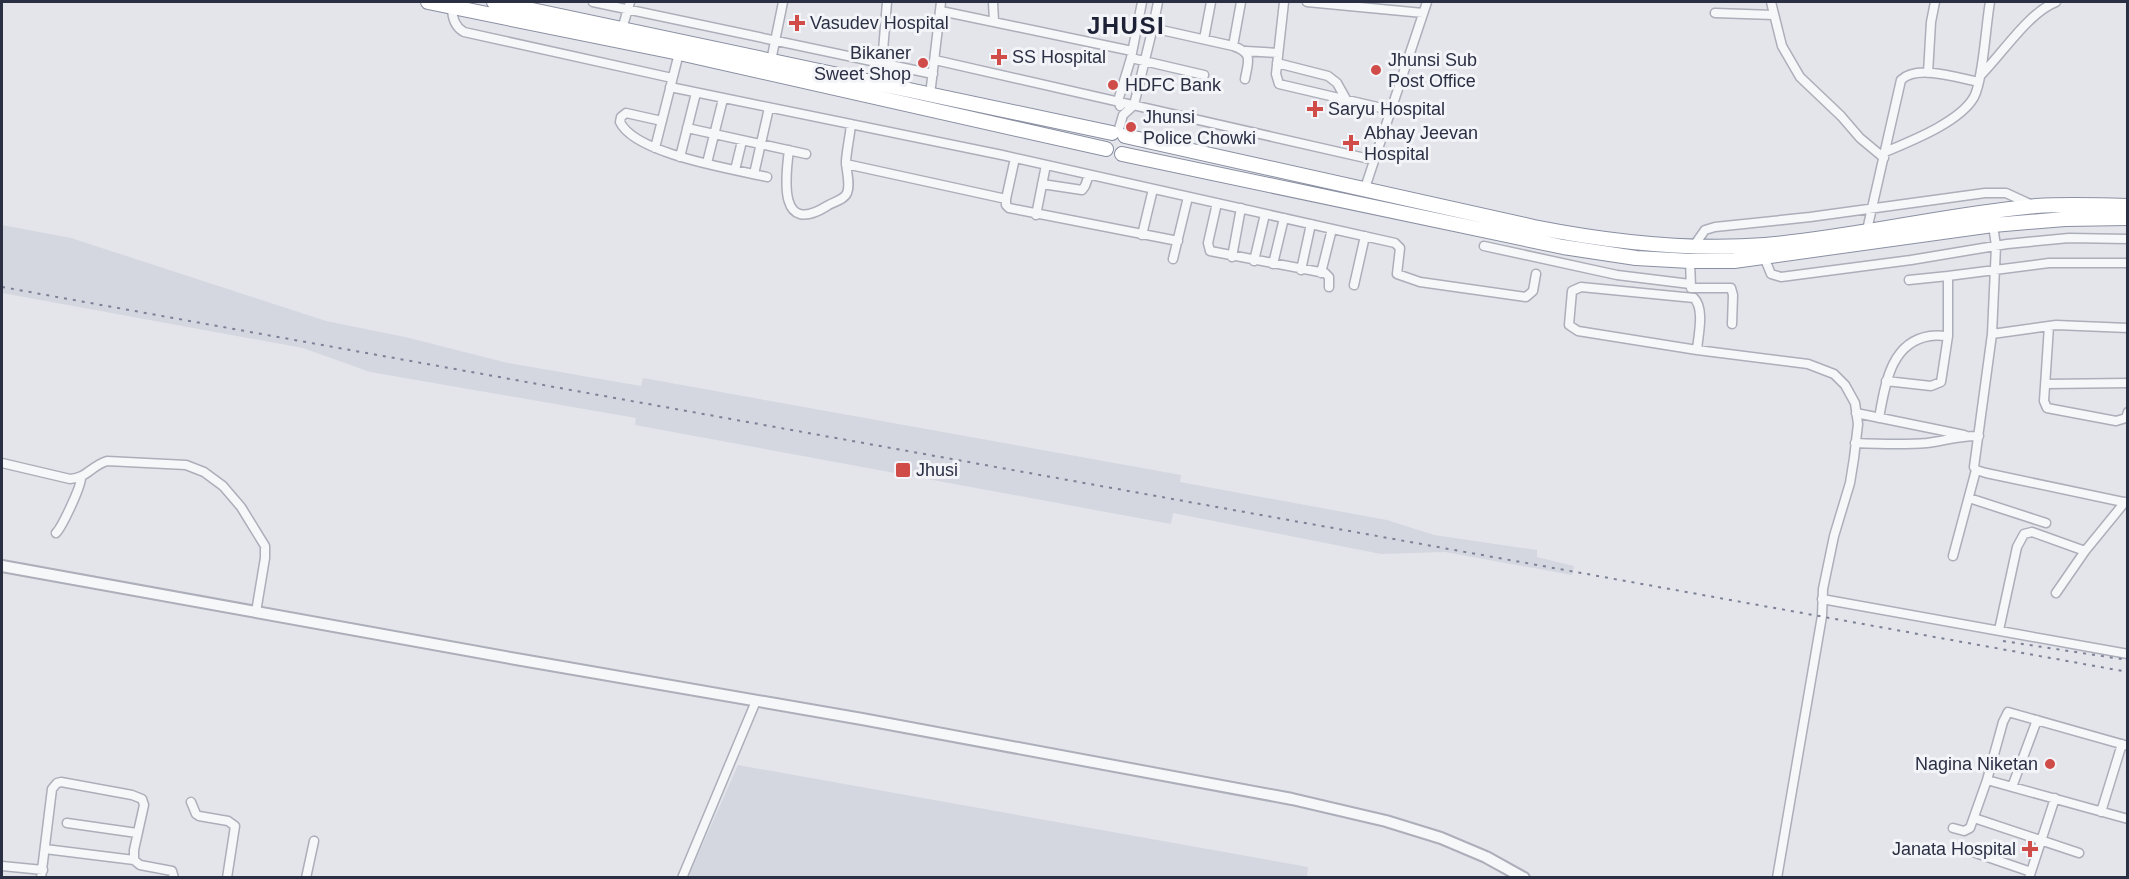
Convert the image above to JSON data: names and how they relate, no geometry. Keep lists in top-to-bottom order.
{
  "districts": ["JHUSI"],
  "places": {
    "health": [
      "Vasudev Hospital",
      "SS Hospital",
      "Saryu Hospital",
      "Abhay Jeevan Hospital",
      "Janata Hospital"
    ],
    "other": [
      "Bikaner Sweet Shop",
      "Jhunsi Sub Post Office",
      "HDFC Bank",
      "Jhunsi Police Chowki",
      "Nagina Niketan"
    ],
    "transit": ["Jhusi"]
  }
}
